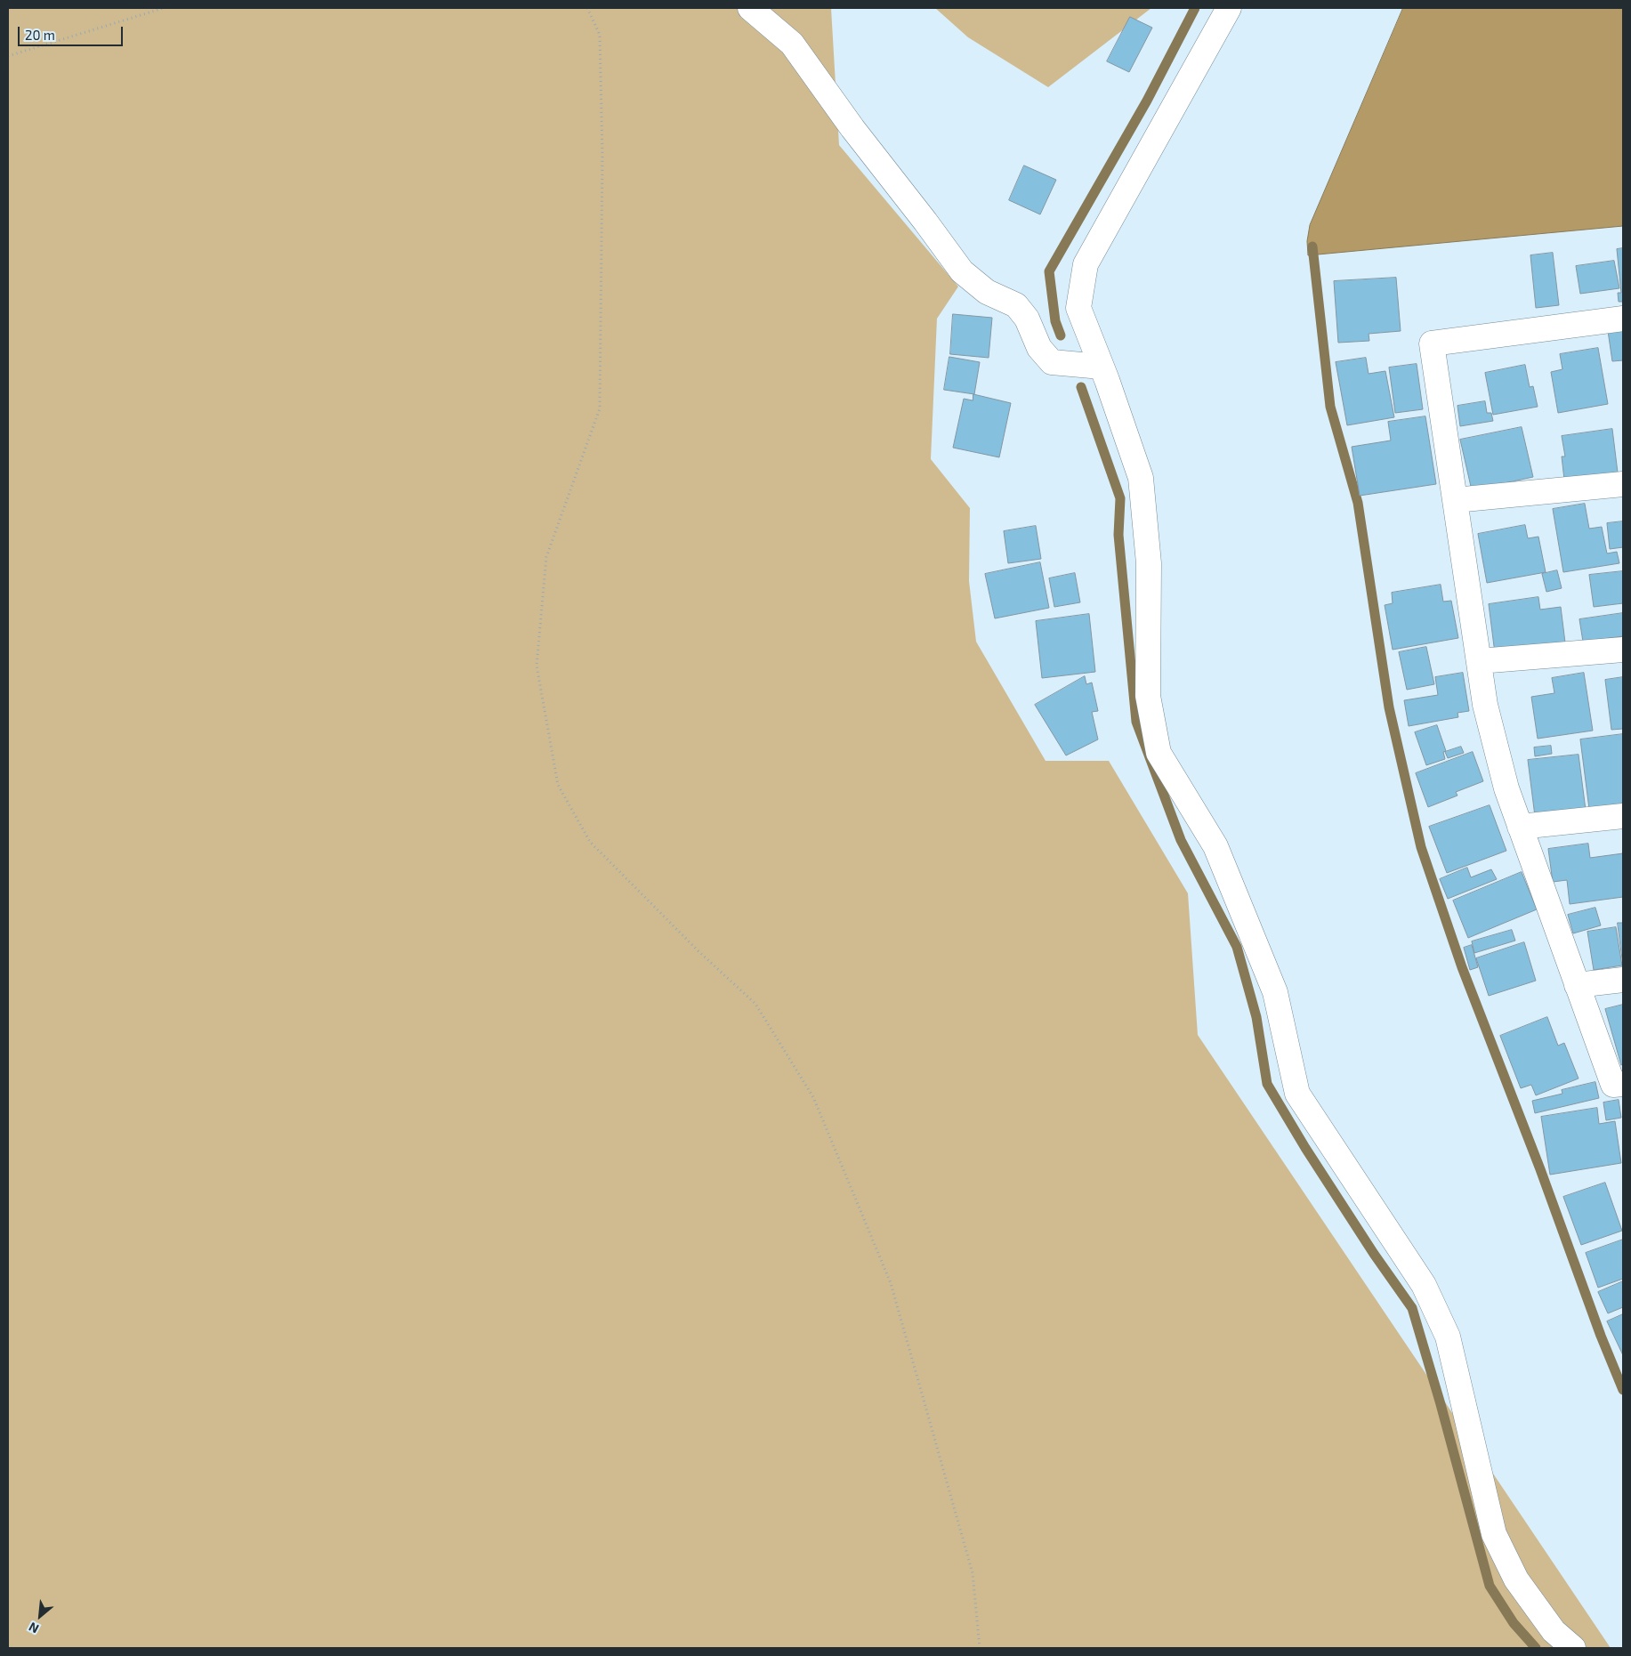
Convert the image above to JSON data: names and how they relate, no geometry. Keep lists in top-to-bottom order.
{
  "scale_bar": "20 m",
  "north": "bottom left"
}
